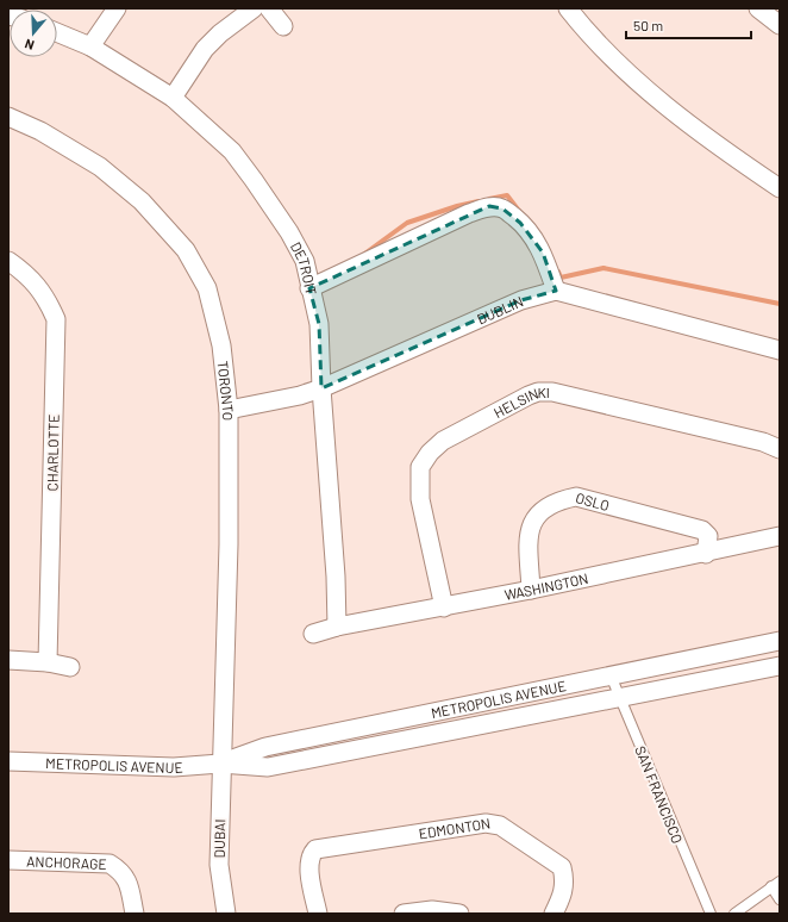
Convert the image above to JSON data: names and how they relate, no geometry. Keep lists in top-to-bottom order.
{
  "streets": {
    "street": [
      "DETROIT",
      "DUBLIN",
      "TORONTO",
      "HELSINKI",
      "CHARLOTTE",
      "OSLO",
      "WASHINGTON",
      "METROPOLIS AVENUE",
      "EDMONTON",
      "DUBAI",
      "ANCHORAGE"
    ],
    "lane": ["SAN FRANCISCO"]
  },
  "crossings": [
    ["DETROIT", "DUBLIN"],
    ["DETROIT", "WASHINGTON"],
    ["DUBLIN", "TORONTO"],
    ["TORONTO", "METROPOLIS AVENUE"],
    ["TORONTO", "DUBAI"],
    ["HELSINKI", "WASHINGTON"],
    ["OSLO", "WASHINGTON"],
    ["METROPOLIS AVENUE", "SAN FRANCISCO"],
    ["METROPOLIS AVENUE", "DUBAI"]
  ],
  "scale_bar": "50 m",
  "north": "bottom"
}
